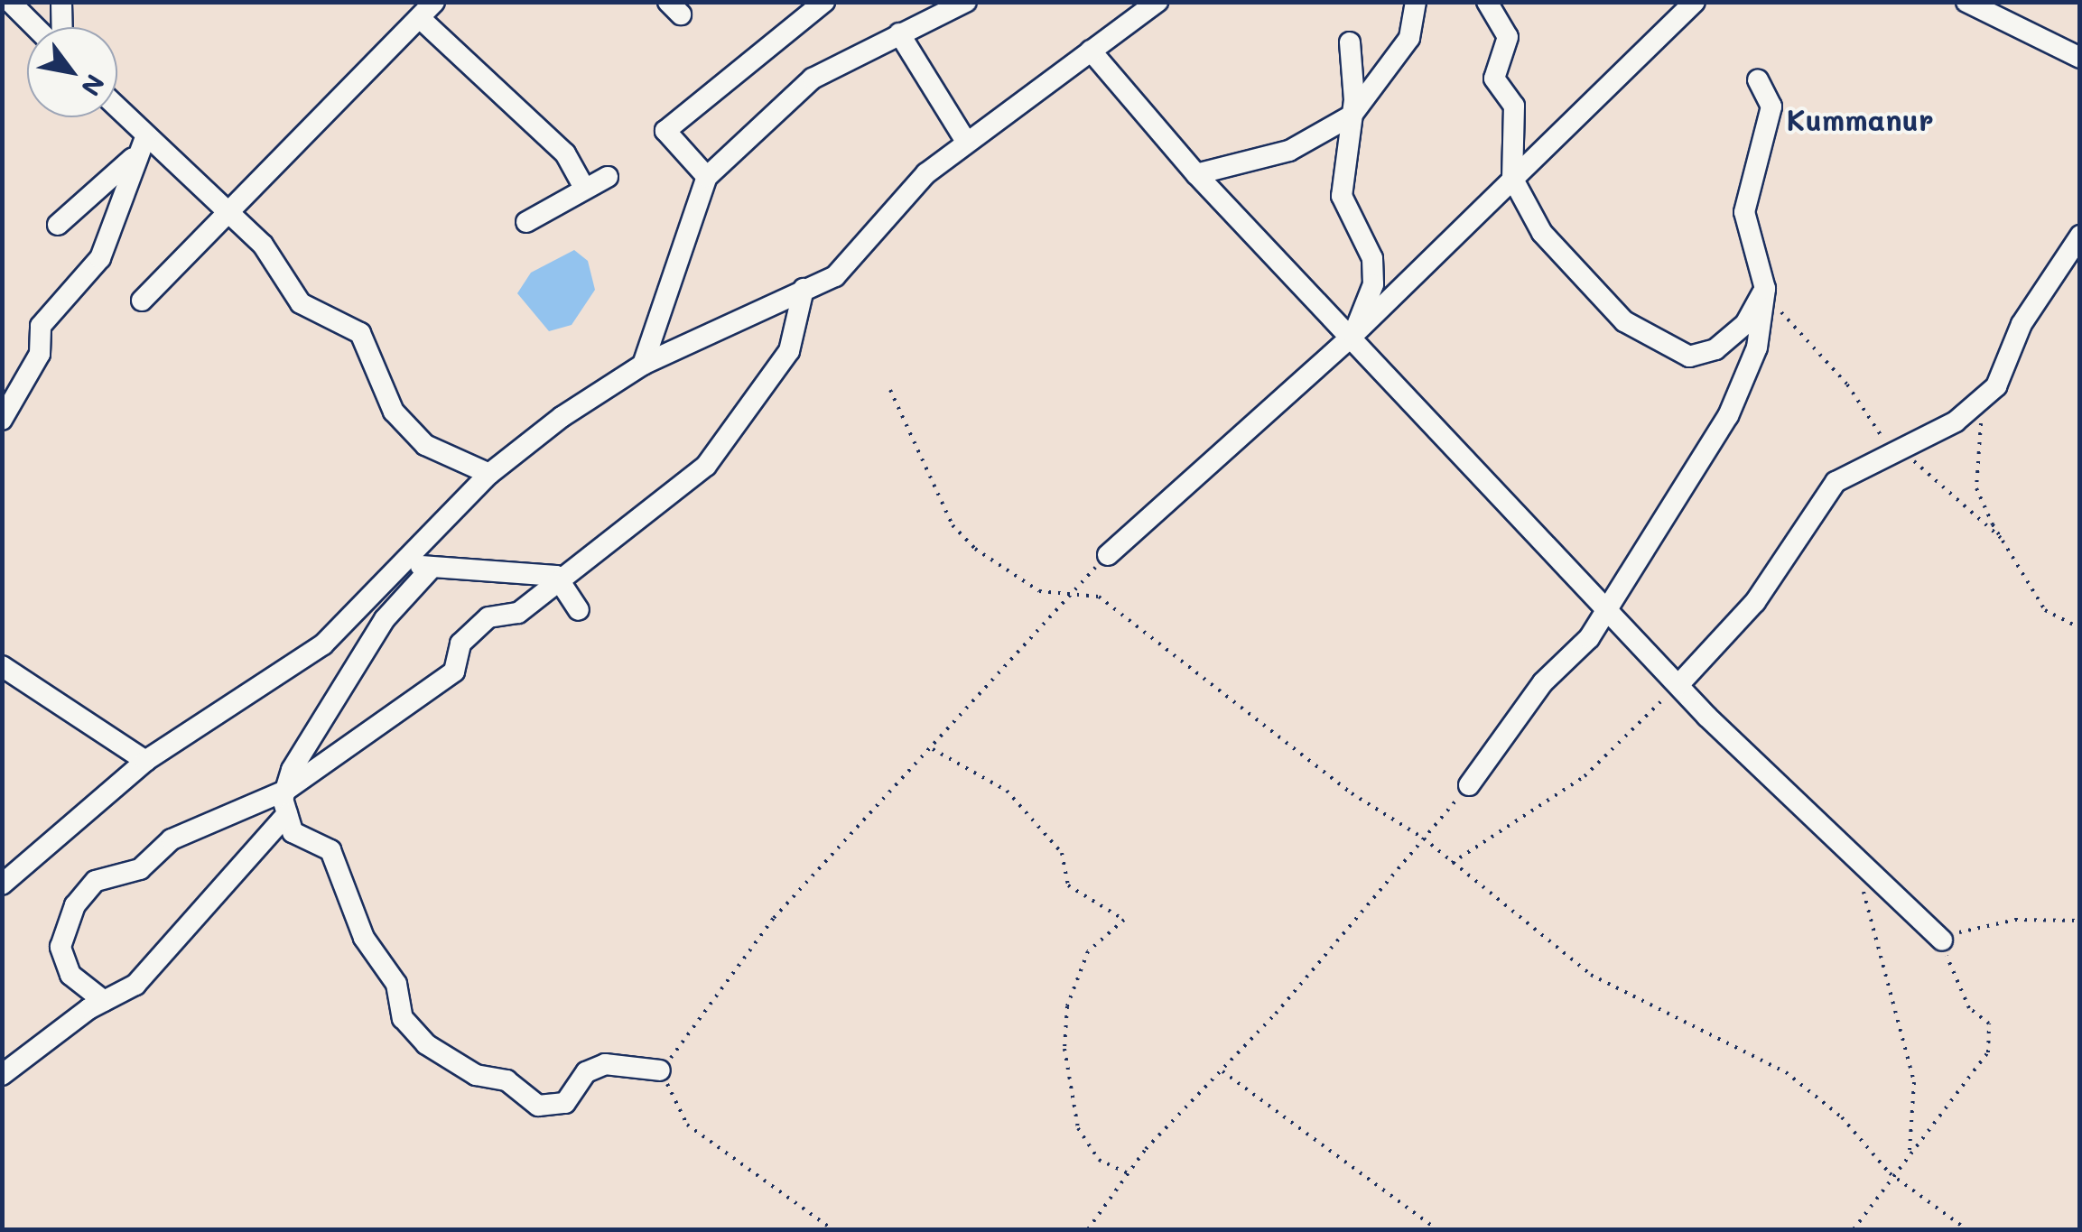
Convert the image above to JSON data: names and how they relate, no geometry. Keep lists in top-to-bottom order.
{
  "districts": ["Kummanur"],
  "north": "bottom right"
}
